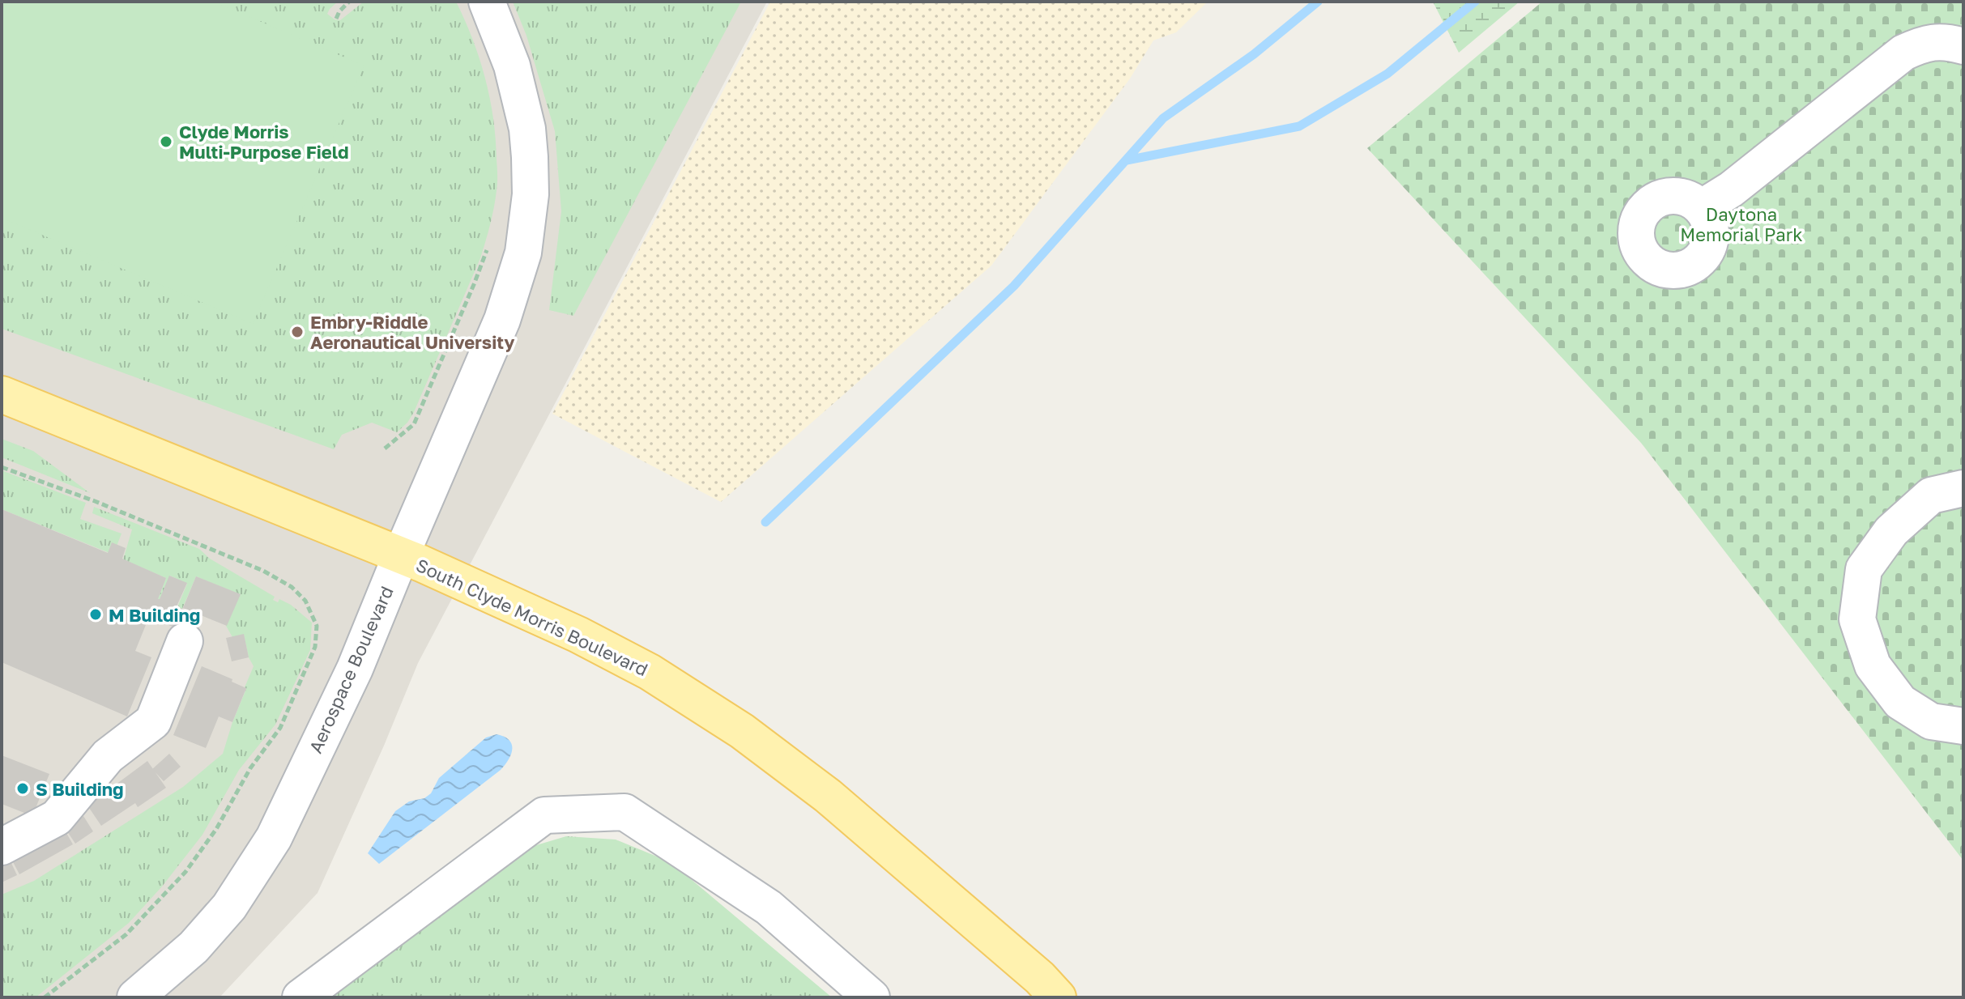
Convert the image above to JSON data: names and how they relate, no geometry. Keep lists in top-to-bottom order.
{
  "streets": {
    "main road": ["South Clyde Morris Boulevard"],
    "street": ["Aerospace Boulevard"]
  },
  "crossings": [
    ["South Clyde Morris Boulevard", "Aerospace Boulevard"]
  ],
  "parks": ["Daytona Memorial Park"],
  "places": [
    "Clyde Morris Multi-Purpose Field",
    "Embry-Riddle Aeronautical University",
    "M Building",
    "S Building"
  ]
}
